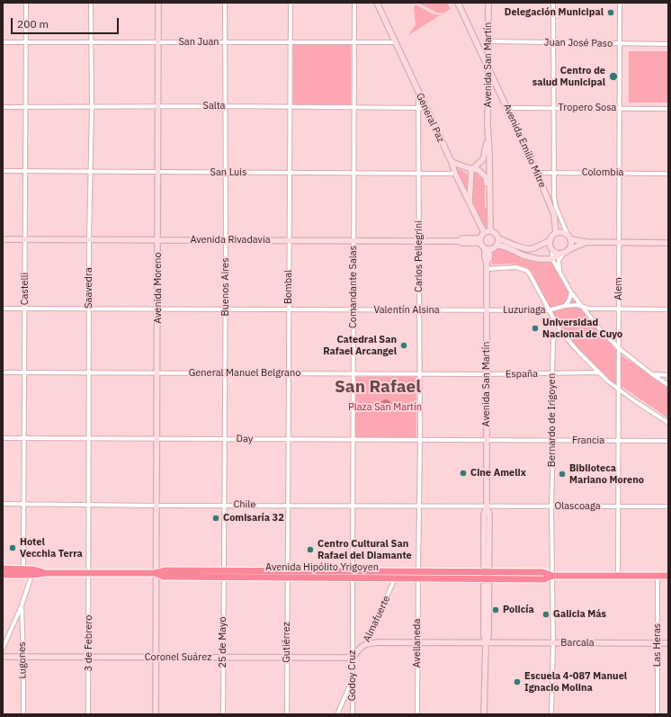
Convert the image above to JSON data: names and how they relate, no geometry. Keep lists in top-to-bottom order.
{
  "streets": {
    "highway": ["Avenida Hipólito Yrigoyen"],
    "street": [
      "San Juan",
      "Juan José Paso",
      "Avenida San Martín",
      "Salta",
      "Tropero Sosa",
      "General Paz",
      "Avenida Emilio Mitre",
      "San Luis",
      "Colombia",
      "Avenida Rivadavia",
      "Carlos Pellegrini",
      "Buenos Aires",
      "Bombal",
      "Comandante Salas",
      "Saavedra",
      "Avenida Moreno",
      "Castelli",
      "Alem",
      "Valentín Alsina",
      "Luzuriaga",
      "General Manuel Belgrano",
      "España",
      "Bernardo de Irigoyen",
      "Day",
      "Francia",
      "Chile",
      "Olascoaga",
      "Almafuerte",
      "25 de Mayo",
      "Gutiérrez",
      "3 de Febrero",
      "Avellaneda",
      "Barcala",
      "Las Heras",
      "Coronel Suárez",
      "Lugones",
      "Godoy Cruz"
    ]
  },
  "crossings": [
    ["San Juan", "General Paz"],
    ["San Juan", "Buenos Aires"],
    ["San Juan", "Bombal"],
    ["San Juan", "Comandante Salas"],
    ["San Juan", "Saavedra"],
    ["San Juan", "Avenida Moreno"],
    ["San Juan", "Castelli"],
    ["Juan José Paso", "Avenida San Martín"],
    ["Juan José Paso", "Alem"],
    ["Avenida San Martín", "General Paz"],
    ["Avenida San Martín", "Avenida Emilio Mitre"],
    ["Avenida San Martín", "Avenida Rivadavia"],
    ["Avenida San Martín", "Valentín Alsina"],
    ["Avenida San Martín", "Luzuriaga"],
    ["Avenida San Martín", "General Manuel Belgrano"],
    ["Avenida San Martín", "España"],
    ["Avenida San Martín", "Day"],
    ["Avenida San Martín", "Francia"],
    ["Avenida San Martín", "Chile"],
    ["Avenida San Martín", "Olascoaga"],
    ["Avenida San Martín", "Avenida Hipólito Yrigoyen"],
    ["Avenida San Martín", "Barcala"],
    ["Salta", "General Paz"],
    ["Salta", "Carlos Pellegrini"],
    ["Salta", "Buenos Aires"],
    ["Salta", "Bombal"],
    ["Salta", "Comandante Salas"],
    ["Salta", "Saavedra"],
    ["Salta", "Avenida Moreno"],
    ["Salta", "Castelli"],
    ["Tropero Sosa", "Avenida Emilio Mitre"],
    ["Tropero Sosa", "Alem"],
    ["General Paz", "San Luis"],
    ["General Paz", "Avenida Rivadavia"],
    ["General Paz", "Carlos Pellegrini"],
    ["Avenida Emilio Mitre", "Colombia"],
    ["San Luis", "Carlos Pellegrini"],
    ["San Luis", "Buenos Aires"],
    ["San Luis", "Bombal"],
    ["San Luis", "Comandante Salas"],
    ["San Luis", "Saavedra"],
    ["San Luis", "Avenida Moreno"],
    ["San Luis", "Castelli"],
    ["Colombia", "Alem"],
    ["Avenida Rivadavia", "Carlos Pellegrini"],
    ["Avenida Rivadavia", "Buenos Aires"],
    ["Avenida Rivadavia", "Bombal"],
    ["Avenida Rivadavia", "Comandante Salas"],
    ["Avenida Rivadavia", "Saavedra"],
    ["Avenida Rivadavia", "Avenida Moreno"],
    ["Avenida Rivadavia", "Castelli"],
    ["Carlos Pellegrini", "Valentín Alsina"],
    ["Carlos Pellegrini", "General Manuel Belgrano"],
    ["Carlos Pellegrini", "Day"],
    ["Carlos Pellegrini", "Chile"],
    ["Carlos Pellegrini", "Avenida Hipólito Yrigoyen"],
    ["Carlos Pellegrini", "Avellaneda"],
    ["Buenos Aires", "Valentín Alsina"],
    ["Buenos Aires", "General Manuel Belgrano"],
    ["Buenos Aires", "Day"],
    ["Buenos Aires", "Chile"],
    ["Buenos Aires", "Avenida Hipólito Yrigoyen"],
    ["Buenos Aires", "25 de Mayo"],
    ["Bombal", "Valentín Alsina"],
    ["Bombal", "General Manuel Belgrano"],
    ["Bombal", "Day"],
    ["Bombal", "Chile"],
    ["Bombal", "Avenida Hipólito Yrigoyen"],
    ["Bombal", "Gutiérrez"],
    ["Comandante Salas", "Valentín Alsina"],
    ["Comandante Salas", "General Manuel Belgrano"],
    ["Comandante Salas", "Day"],
    ["Comandante Salas", "Chile"],
    ["Comandante Salas", "Avenida Hipólito Yrigoyen"],
    ["Comandante Salas", "Godoy Cruz"],
    ["Saavedra", "Valentín Alsina"],
    ["Saavedra", "General Manuel Belgrano"],
    ["Saavedra", "Day"],
    ["Saavedra", "Chile"],
    ["Saavedra", "Avenida Hipólito Yrigoyen"],
    ["Saavedra", "3 de Febrero"],
    ["Avenida Moreno", "Valentín Alsina"],
    ["Avenida Moreno", "General Manuel Belgrano"],
    ["Avenida Moreno", "Day"],
    ["Avenida Moreno", "Chile"],
    ["Avenida Moreno", "Avenida Hipólito Yrigoyen"],
    ["Avenida Moreno", "Coronel Suárez"],
    ["Castelli", "Valentín Alsina"],
    ["Castelli", "General Manuel Belgrano"],
    ["Castelli", "Day"],
    ["Castelli", "Chile"],
    ["Castelli", "Avenida Hipólito Yrigoyen"],
    ["Alem", "Luzuriaga"],
    ["Alem", "Francia"],
    ["Alem", "Olascoaga"],
    ["Alem", "Avenida Hipólito Yrigoyen"],
    ["Valentín Alsina", "Luzuriaga"],
    ["General Manuel Belgrano", "España"],
    ["España", "Bernardo de Irigoyen"],
    ["Bernardo de Irigoyen", "Francia"],
    ["Bernardo de Irigoyen", "Olascoaga"],
    ["Bernardo de Irigoyen", "Avenida Hipólito Yrigoyen"],
    ["Bernardo de Irigoyen", "Barcala"],
    ["Day", "Francia"],
    ["Chile", "Olascoaga"],
    ["Avenida Hipólito Yrigoyen", "Almafuerte"],
    ["Avenida Hipólito Yrigoyen", "25 de Mayo"],
    ["Avenida Hipólito Yrigoyen", "Gutiérrez"],
    ["Avenida Hipólito Yrigoyen", "3 de Febrero"],
    ["Avenida Hipólito Yrigoyen", "Avellaneda"],
    ["Avenida Hipólito Yrigoyen", "Las Heras"],
    ["Avenida Hipólito Yrigoyen", "Godoy Cruz"],
    ["Almafuerte", "Coronel Suárez"],
    ["Almafuerte", "Godoy Cruz"],
    ["25 de Mayo", "Coronel Suárez"],
    ["Gutiérrez", "Coronel Suárez"],
    ["3 de Febrero", "Coronel Suárez"],
    ["Barcala", "Las Heras"],
    ["Coronel Suárez", "Lugones"],
    ["Coronel Suárez", "Godoy Cruz"]
  ],
  "districts": ["San Rafael"],
  "parks": ["Plaza San Martín"],
  "places": [
    "Delegación Municipal",
    "Centro de salud Municipal",
    "Universidad Nacional de Cuyo",
    "Catedral San Rafael Arcangel",
    "Cine Amelix",
    "Biblioteca Mariano Moreno",
    "Comisaría 32",
    "Hotel Vecchia Terra",
    "Centro Cultural San Rafael del Diamante",
    "Policía",
    "Galicia Más",
    "Escuela 4-087 Manuel Ignacio Molina"
  ],
  "scale_bar": "200 m"
}
